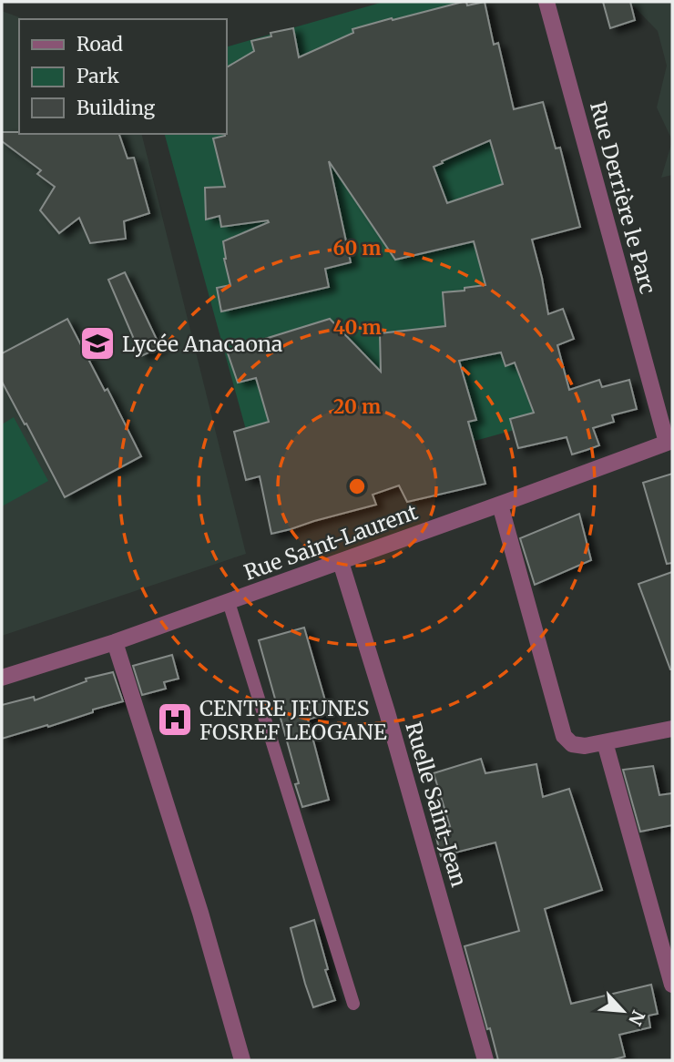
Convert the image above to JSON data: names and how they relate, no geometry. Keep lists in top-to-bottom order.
{
  "streets": {
    "street": ["Rue Derrière le Parc", "Rue Saint-Laurent", "Ruelle Saint-Jean"]
  },
  "crossings": [
    ["Rue Derrière le Parc", "Rue Saint-Laurent"],
    ["Rue Saint-Laurent", "Ruelle Saint-Jean"]
  ],
  "places": {
    "school or university": ["Lycée Anacaona"],
    "hospital": ["CENTRE JEUNES FOSREF LEOGANE"]
  },
  "legend": ["Road", "Park", "Building"],
  "north": "bottom right",
  "rings": ["60 m", "40 m", "20 m"]
}
